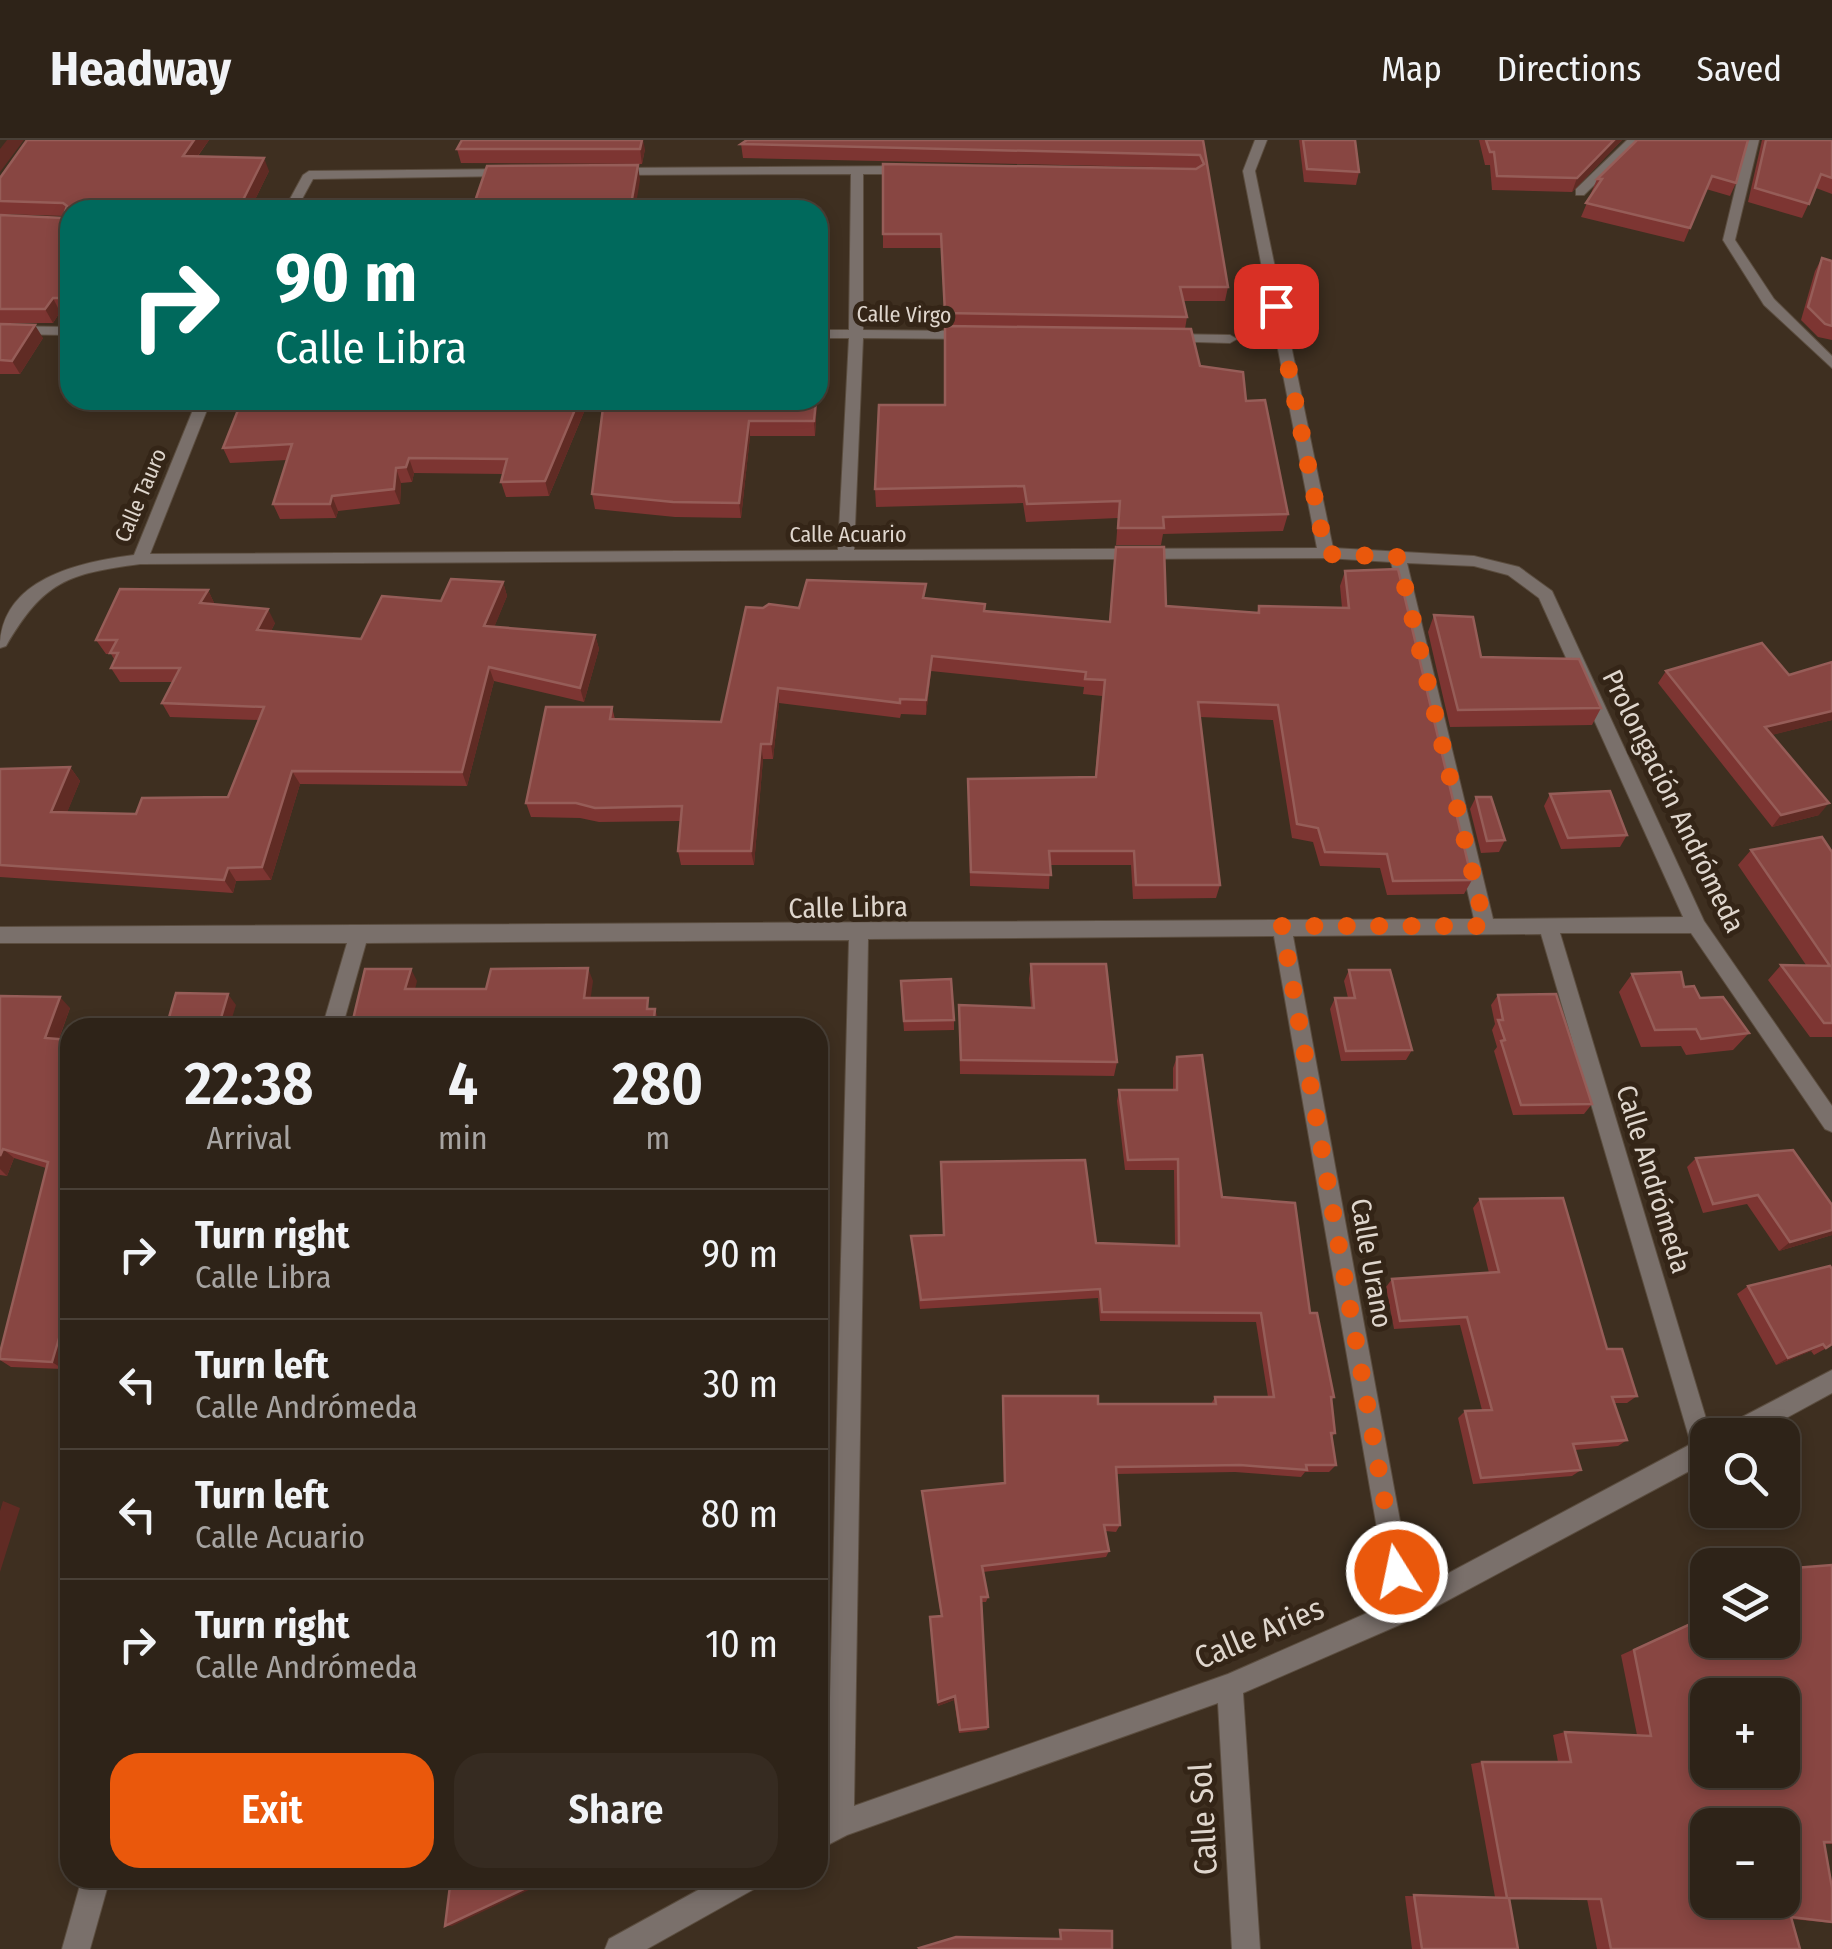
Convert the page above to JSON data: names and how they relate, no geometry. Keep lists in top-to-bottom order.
{
  "streets": {
    "street": [
      "Calle Virgo",
      "Calle Tauro",
      "Calle Acuario",
      "Prolongación Andrómeda",
      "Calle Libra",
      "Calle Andrómeda",
      "Calle Urano",
      "Calle Aries",
      "Calle Sol"
    ]
  },
  "crossings": [
    ["Calle Tauro", "Calle Acuario"],
    ["Calle Acuario", "Prolongación Andrómeda"],
    ["Prolongación Andrómeda", "Calle Libra"],
    ["Calle Libra", "Calle Andrómeda"],
    ["Calle Libra", "Calle Urano"],
    ["Calle Urano", "Calle Aries"],
    ["Calle Aries", "Calle Sol"]
  ],
  "page": {
    "header": "Headway",
    "nav": ["Map", "Directions", "Saved"],
    "turn": ["90 m", "Calle Libra"],
    "eta": [
      "22:38",
      "Arrival",
      "4",
      "min",
      "280",
      "m"
    ],
    "list": [
      {
        "name": "Turn right",
        "note": "Calle Libra",
        "value": "90 m"
      },
      {
        "name": "Turn left",
        "note": "Calle Andrómeda",
        "value": "30 m"
      },
      {
        "name": "Turn left",
        "note": "Calle Acuario",
        "value": "80 m"
      },
      {
        "name": "Turn right",
        "note": "Calle Andrómeda",
        "value": "10 m"
      }
    ],
    "map_buttons": ["+", "−"],
    "buttons": ["Exit", "Share"]
  }
}
